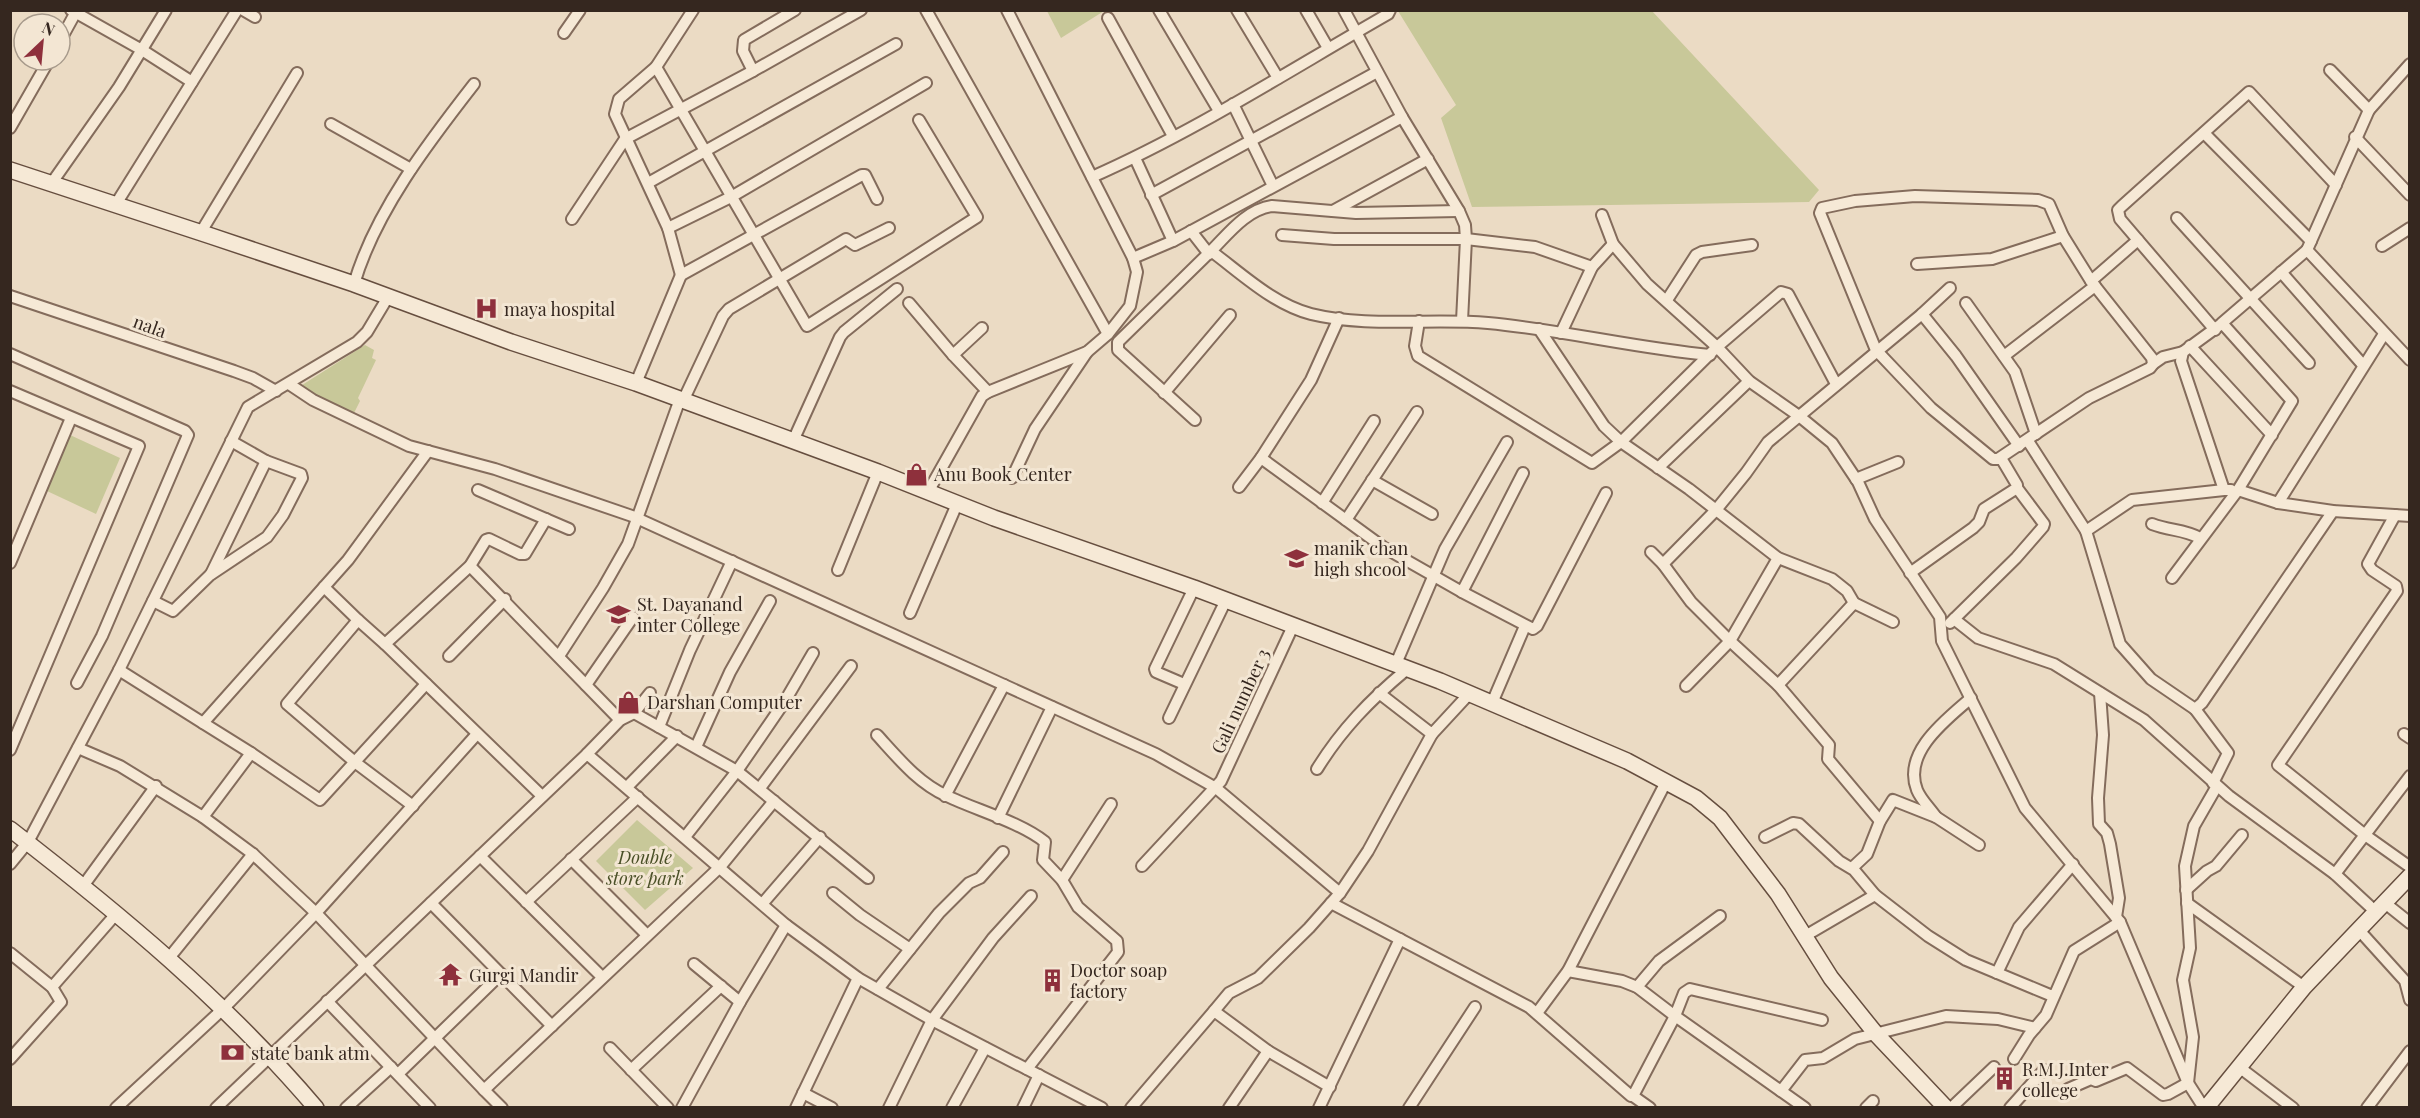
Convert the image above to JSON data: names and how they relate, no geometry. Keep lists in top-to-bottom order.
{
  "streets": {
    "street": ["nala", "Gali number 3"]
  },
  "crossings": [
    ["nala", "Gali number 3"]
  ],
  "parks": ["Double store park"],
  "places": {
    "hospital": ["maya hospital"],
    "shop": ["Anu Book Center", "Darshan Computer"],
    "school or university": ["manik chan high shcool", "St. Dayanand inter College"],
    "temple": ["Gurgi Mandir"],
    "building": ["Doctor soap factory", "R.M.J.Inter college"],
    "bank": ["state bank atm"]
  },
  "north": "top right"
}
